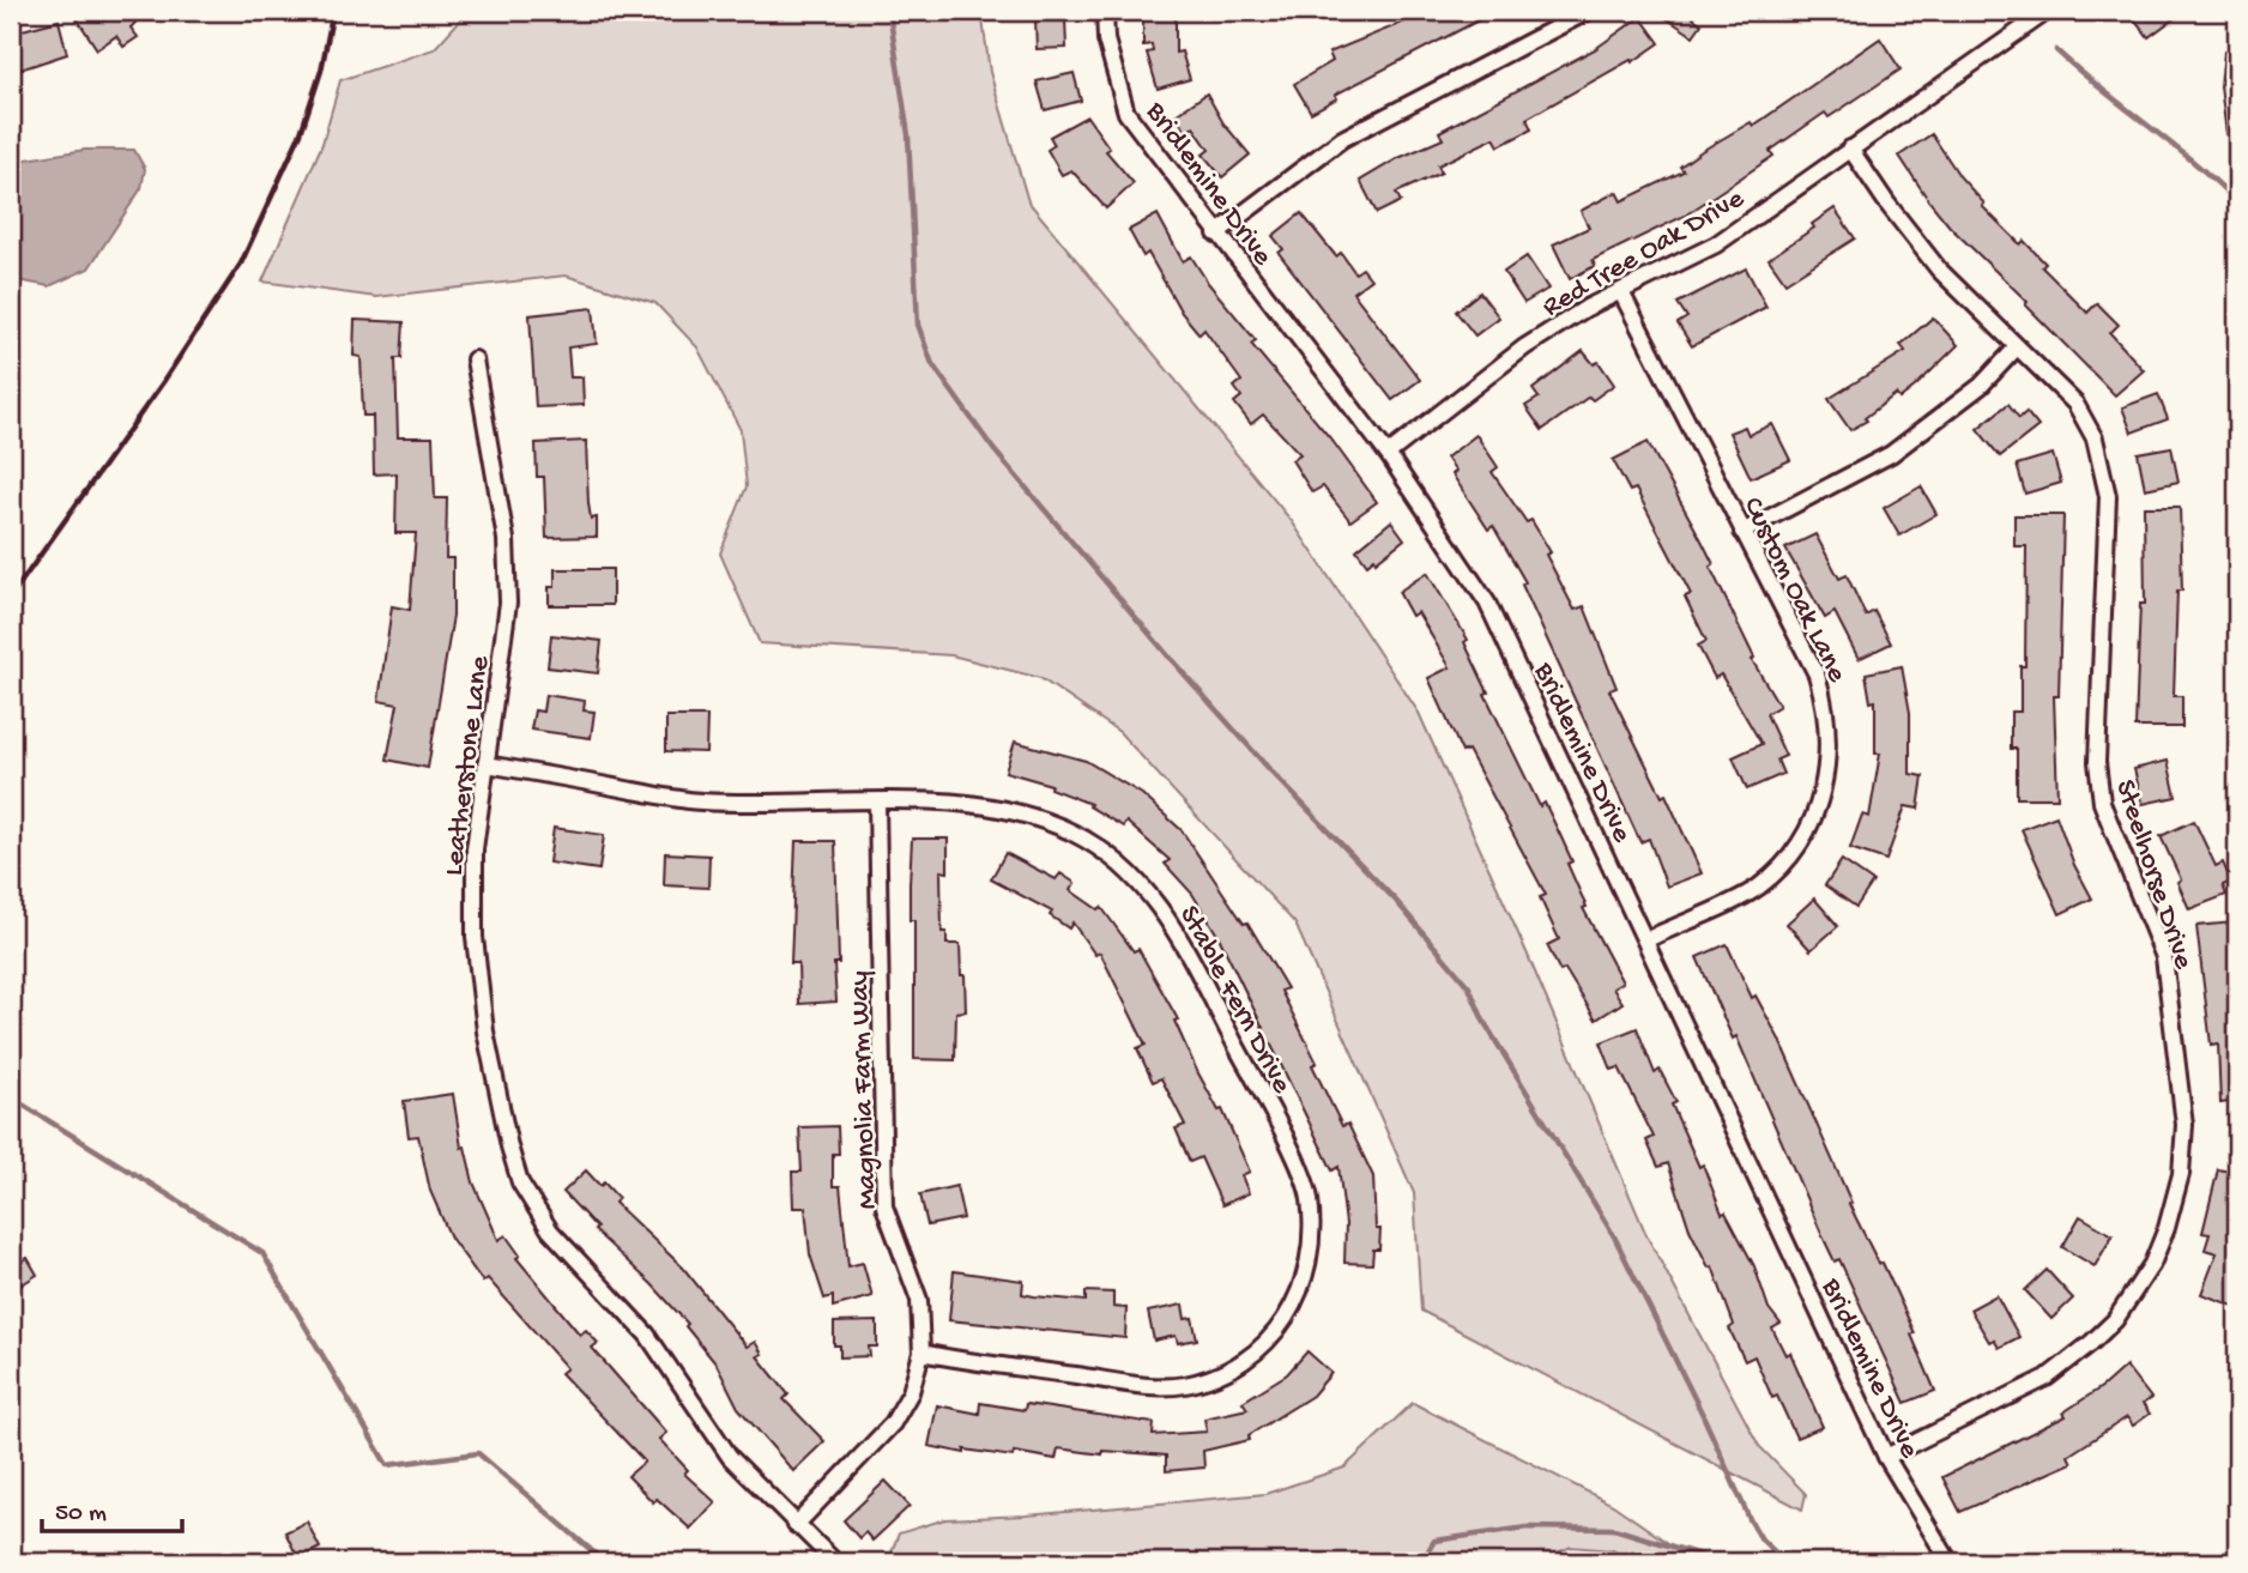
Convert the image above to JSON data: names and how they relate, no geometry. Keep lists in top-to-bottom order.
{
  "streets": {
    "street": [
      "Bridlemine Drive",
      "Red Tree Oak Drive",
      "Custom Oak Lane",
      "Leatherstone Lane",
      "Steelhorse Drive",
      "Stable Fern Drive",
      "Magnolia Farm Way"
    ]
  },
  "crossings": [
    ["Bridlemine Drive", "Red Tree Oak Drive"],
    ["Bridlemine Drive", "Custom Oak Lane"],
    ["Bridlemine Drive", "Steelhorse Drive"],
    ["Red Tree Oak Drive", "Custom Oak Lane"],
    ["Red Tree Oak Drive", "Steelhorse Drive"],
    ["Leatherstone Lane", "Stable Fern Drive"],
    ["Leatherstone Lane", "Magnolia Farm Way"],
    ["Stable Fern Drive", "Magnolia Farm Way"]
  ],
  "scale_bar": "50 m"
}
